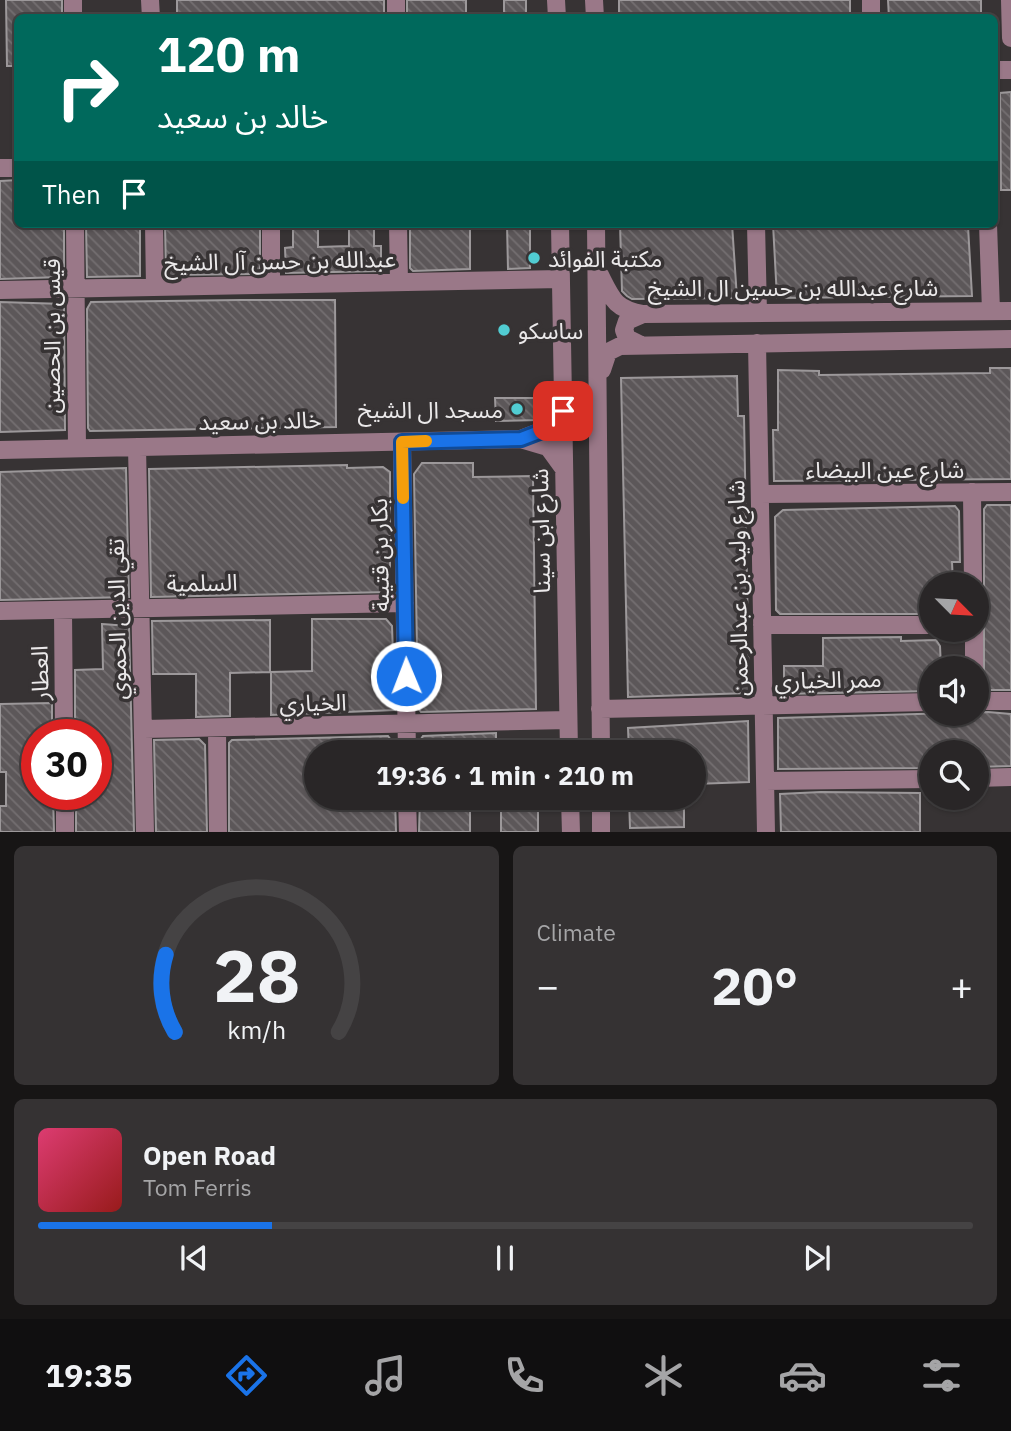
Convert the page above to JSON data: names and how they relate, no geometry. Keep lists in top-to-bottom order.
{
  "streets": {
    "street": [
      "عبدالله بن حسن آل الشيخ",
      "شارع عبدالله بن حسين ال الشيخ",
      "قيس بن الحصين",
      "خالد بن سعيد",
      "شارع عين البيضاء",
      "شارع ابن سينا",
      "بكار بن قتيبة",
      "السلمية",
      "شارع وليد بن عبدالرحمن",
      "تقي الدين الحموي",
      "العطار",
      "ممر الخياري",
      "الخياري"
    ]
  },
  "crossings": [
    ["عبدالله بن حسن آل الشيخ", "قيس بن الحصين"],
    ["عبدالله بن حسن آل الشيخ", "شارع ابن سينا"],
    ["قيس بن الحصين", "خالد بن سعيد"],
    ["خالد بن سعيد", "شارع ابن سينا"],
    ["خالد بن سعيد", "بكار بن قتيبة"],
    ["خالد بن سعيد", "تقي الدين الحموي"],
    ["شارع عين البيضاء", "شارع وليد بن عبدالرحمن"],
    ["شارع ابن سينا", "الخياري"],
    ["بكار بن قتيبة", "السلمية"],
    ["بكار بن قتيبة", "الخياري"],
    ["السلمية", "تقي الدين الحموي"],
    ["السلمية", "العطار"],
    ["شارع وليد بن عبدالرحمن", "ممر الخياري"],
    ["تقي الدين الحموي", "الخياري"]
  ],
  "places": ["مكتبة الفوائد", "ساسكو", "مسجد ال الشيخ"],
  "north": "bottom right",
  "page": {
    "turn": ["120 m", "خالد بن سعيد"],
    "then": "Then",
    "limit": "30",
    "trip": "19:36 · 1 min · 210 m",
    "tile": "Climate",
    "heat": ["−", "20°", "+"],
    "song": ["Open Road", "Tom Ferris"],
    "tabs": "19:35",
    "gauge": ["28", "km/h"]
  }
}
